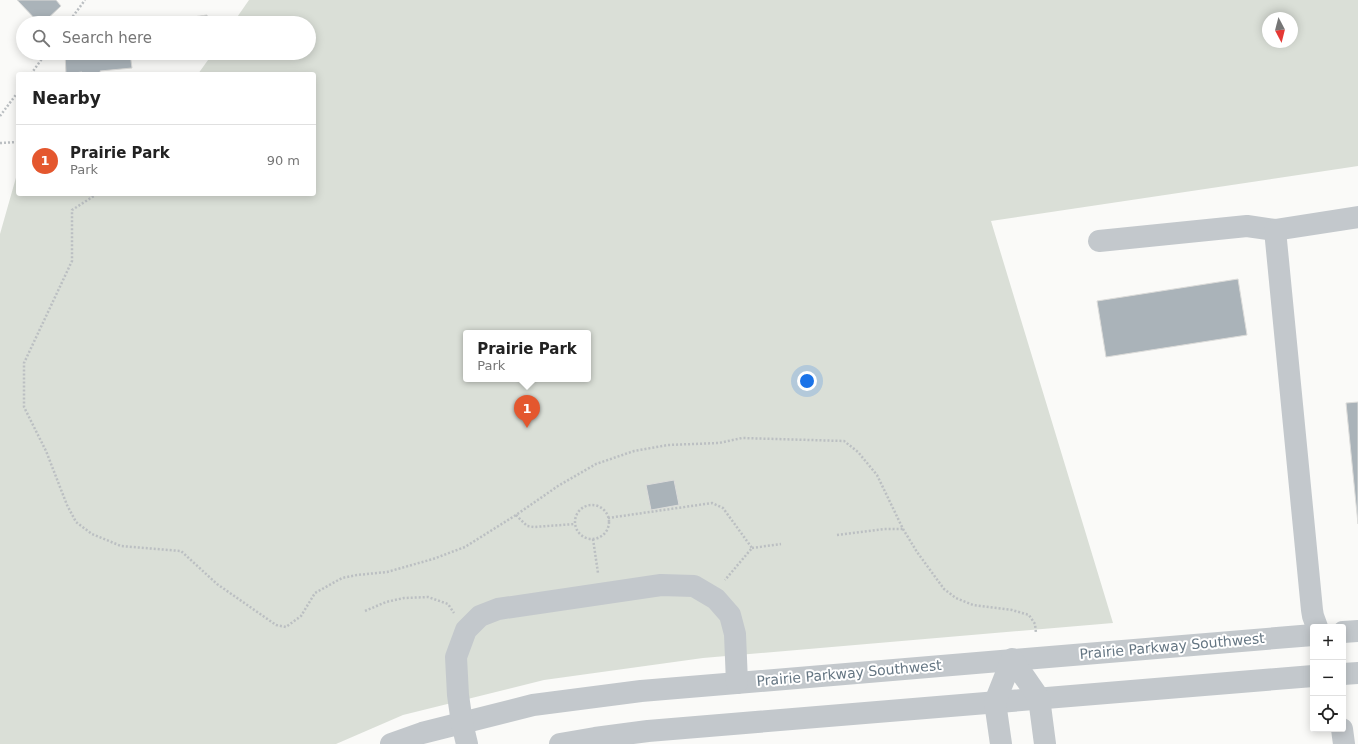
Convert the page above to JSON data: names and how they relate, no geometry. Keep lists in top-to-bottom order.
{
  "streets": {
    "street": ["Prairie Parkway Southwest"]
  },
  "north": "bottom",
  "page": {
    "search": "Search here",
    "heading": "Nearby",
    "list": [
      {
        "mark": "1",
        "name": "Prairie Park",
        "note": "Park",
        "value": "90 m"
      }
    ],
    "popup": ["Prairie Park", "Park"],
    "pins": "1",
    "map_buttons": ["+", "−"]
  }
}
